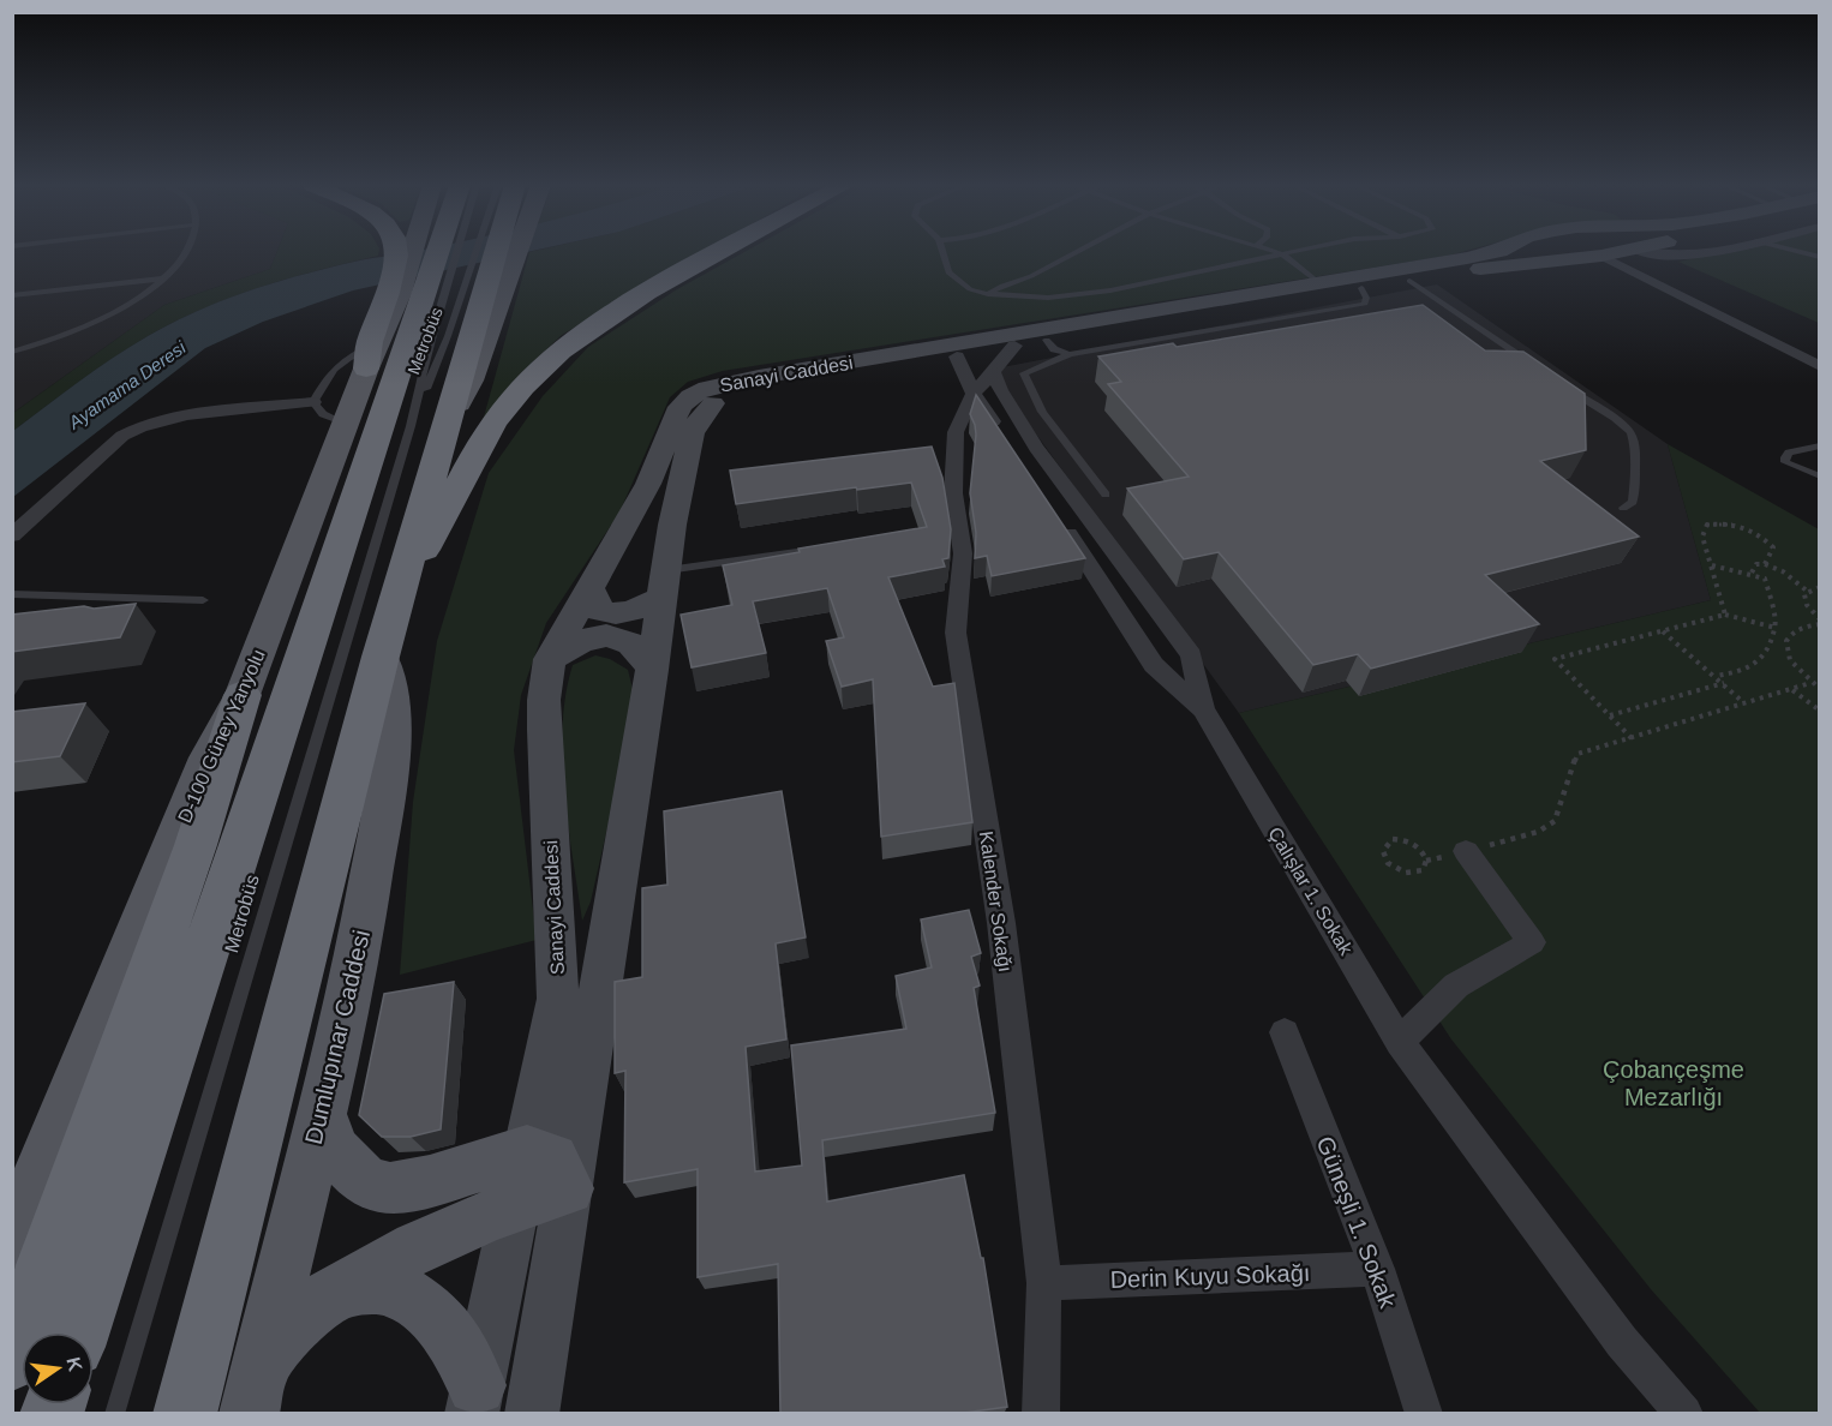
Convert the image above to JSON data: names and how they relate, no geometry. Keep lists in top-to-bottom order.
{
  "streets": {
    "main road": ["Sanayi Caddesi", "D-100 Güney Yanyolu", "Dumlupınar Caddesi"],
    "street": [
      "Çalışlar 1. Sokak",
      "Kalender Sokağı",
      "Güneşli 1. Sokak",
      "Derin Kuyu Sokağı"
    ],
    "lane": ["Metrobüs"]
  },
  "crossings": [
    ["Sanayi Caddesi", "Kalender Sokağı"],
    ["Kalender Sokağı", "Derin Kuyu Sokağı"],
    ["Güneşli 1. Sokak", "Derin Kuyu Sokağı"]
  ],
  "water": ["Ayamama Deresi"],
  "parks": ["Çobançeşme Mezarlığı"],
  "north": "right"
}
